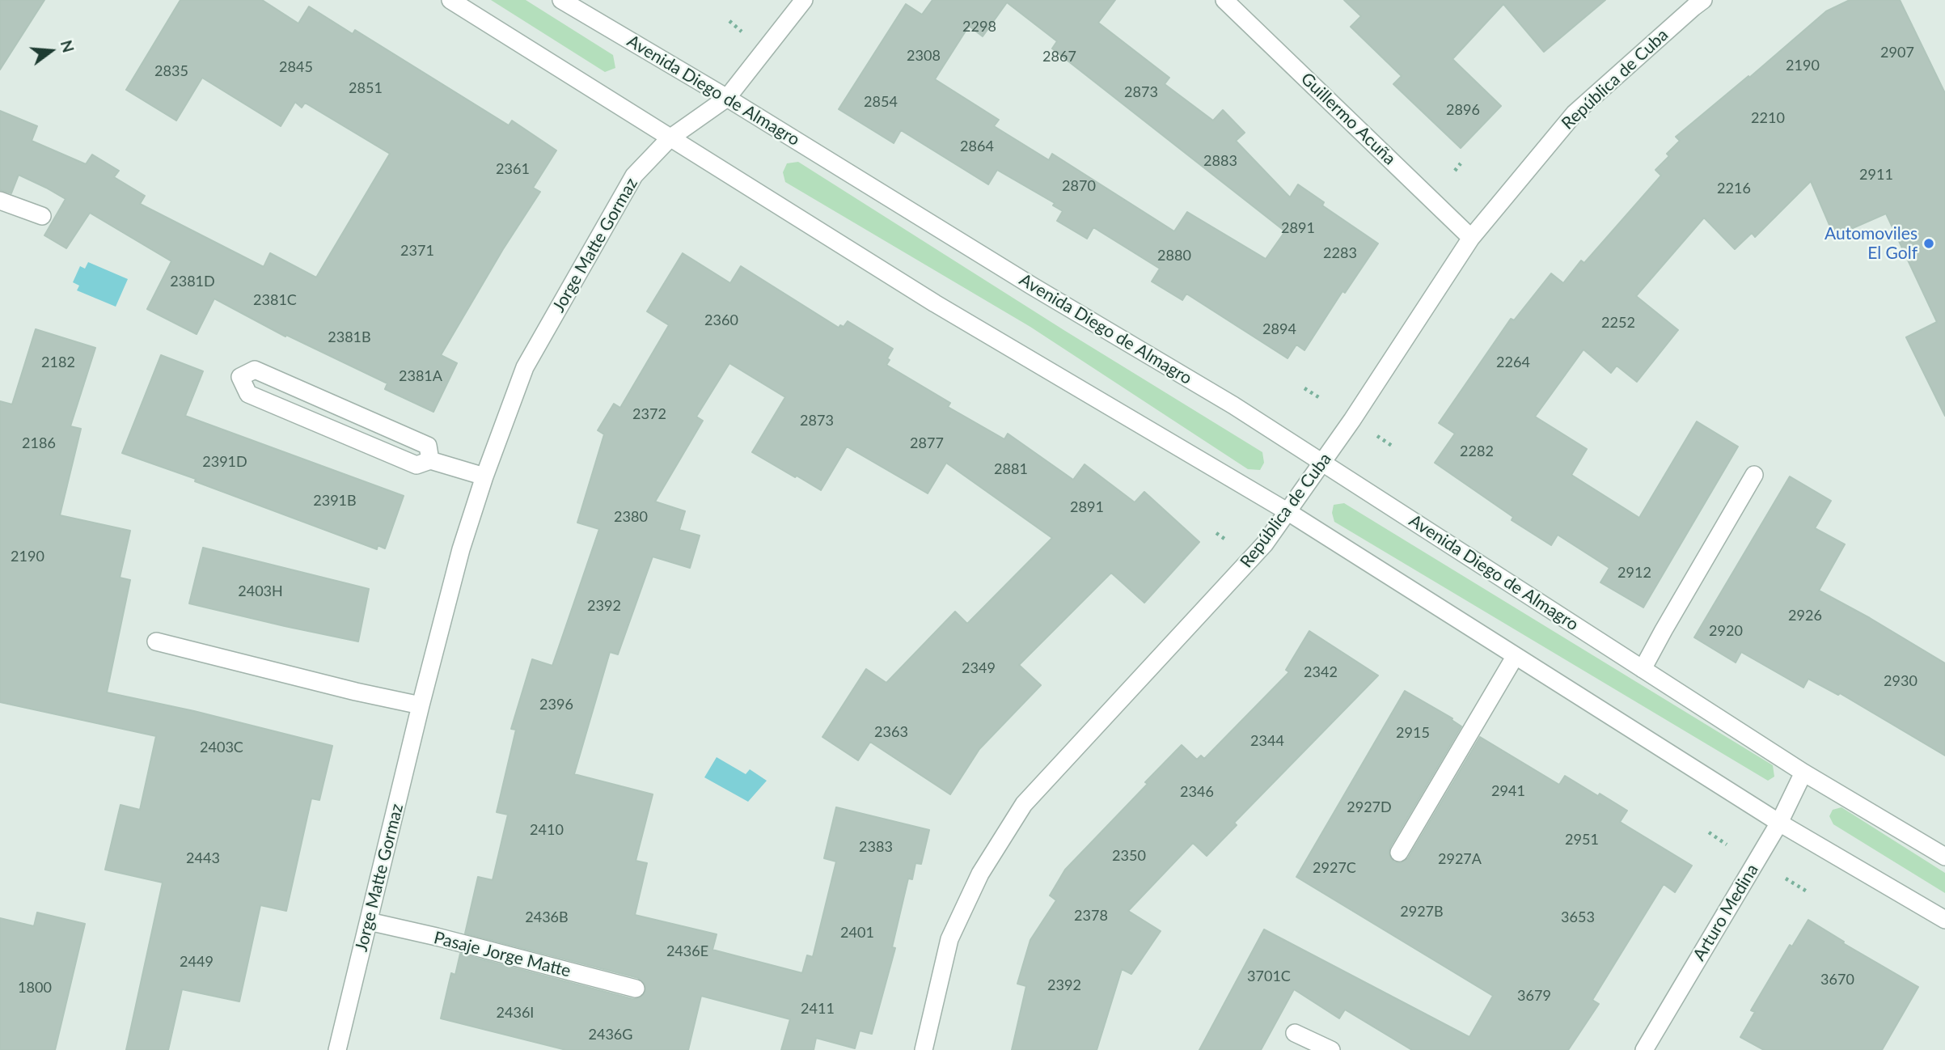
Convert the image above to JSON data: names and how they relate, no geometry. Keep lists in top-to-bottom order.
{
  "streets": {
    "street": [
      "República de Cuba",
      "Avenida Diego de Almagro",
      "Guillermo Acuña",
      "Jorge Matte Gormaz",
      "Arturo Medina",
      "Pasaje Jorge Matte"
    ]
  },
  "crossings": [
    ["República de Cuba", "Avenida Diego de Almagro"],
    ["República de Cuba", "Guillermo Acuña"],
    ["Avenida Diego de Almagro", "Jorge Matte Gormaz"],
    ["Avenida Diego de Almagro", "Arturo Medina"],
    ["Jorge Matte Gormaz", "Pasaje Jorge Matte"]
  ],
  "places": ["Automoviles El Golf"],
  "house_numbers": [
    "2298",
    "2907",
    "2308",
    "2867",
    "2190",
    "2845",
    "2835",
    "2851",
    "2873",
    "2854",
    "2896",
    "2210",
    "2864",
    "2883",
    "2361",
    "2911",
    "2870",
    "2216",
    "2891",
    "2371",
    "2283",
    "2880",
    "2381D",
    "2381C",
    "2360",
    "2252",
    "2894",
    "2381B",
    "2182",
    "2264",
    "2381A",
    "2372",
    "2873",
    "2186",
    "2877",
    "2282",
    "2391D",
    "2881",
    "2391B",
    "2891",
    "2380",
    "2190",
    "2912",
    "2403H",
    "2392",
    "2926",
    "2920",
    "2349",
    "2342",
    "2930",
    "2396",
    "2363",
    "2915",
    "2344",
    "2403C",
    "2941",
    "2346",
    "2927D",
    "2410",
    "2951",
    "2383",
    "2350",
    "2443",
    "2927A",
    "2927C",
    "2927B",
    "2378",
    "2436B",
    "3653",
    "2401",
    "2436E",
    "2449",
    "3701C",
    "3670",
    "2392",
    "1800",
    "3679",
    "2411",
    "2436I",
    "2436G"
  ],
  "north": "right"
}
